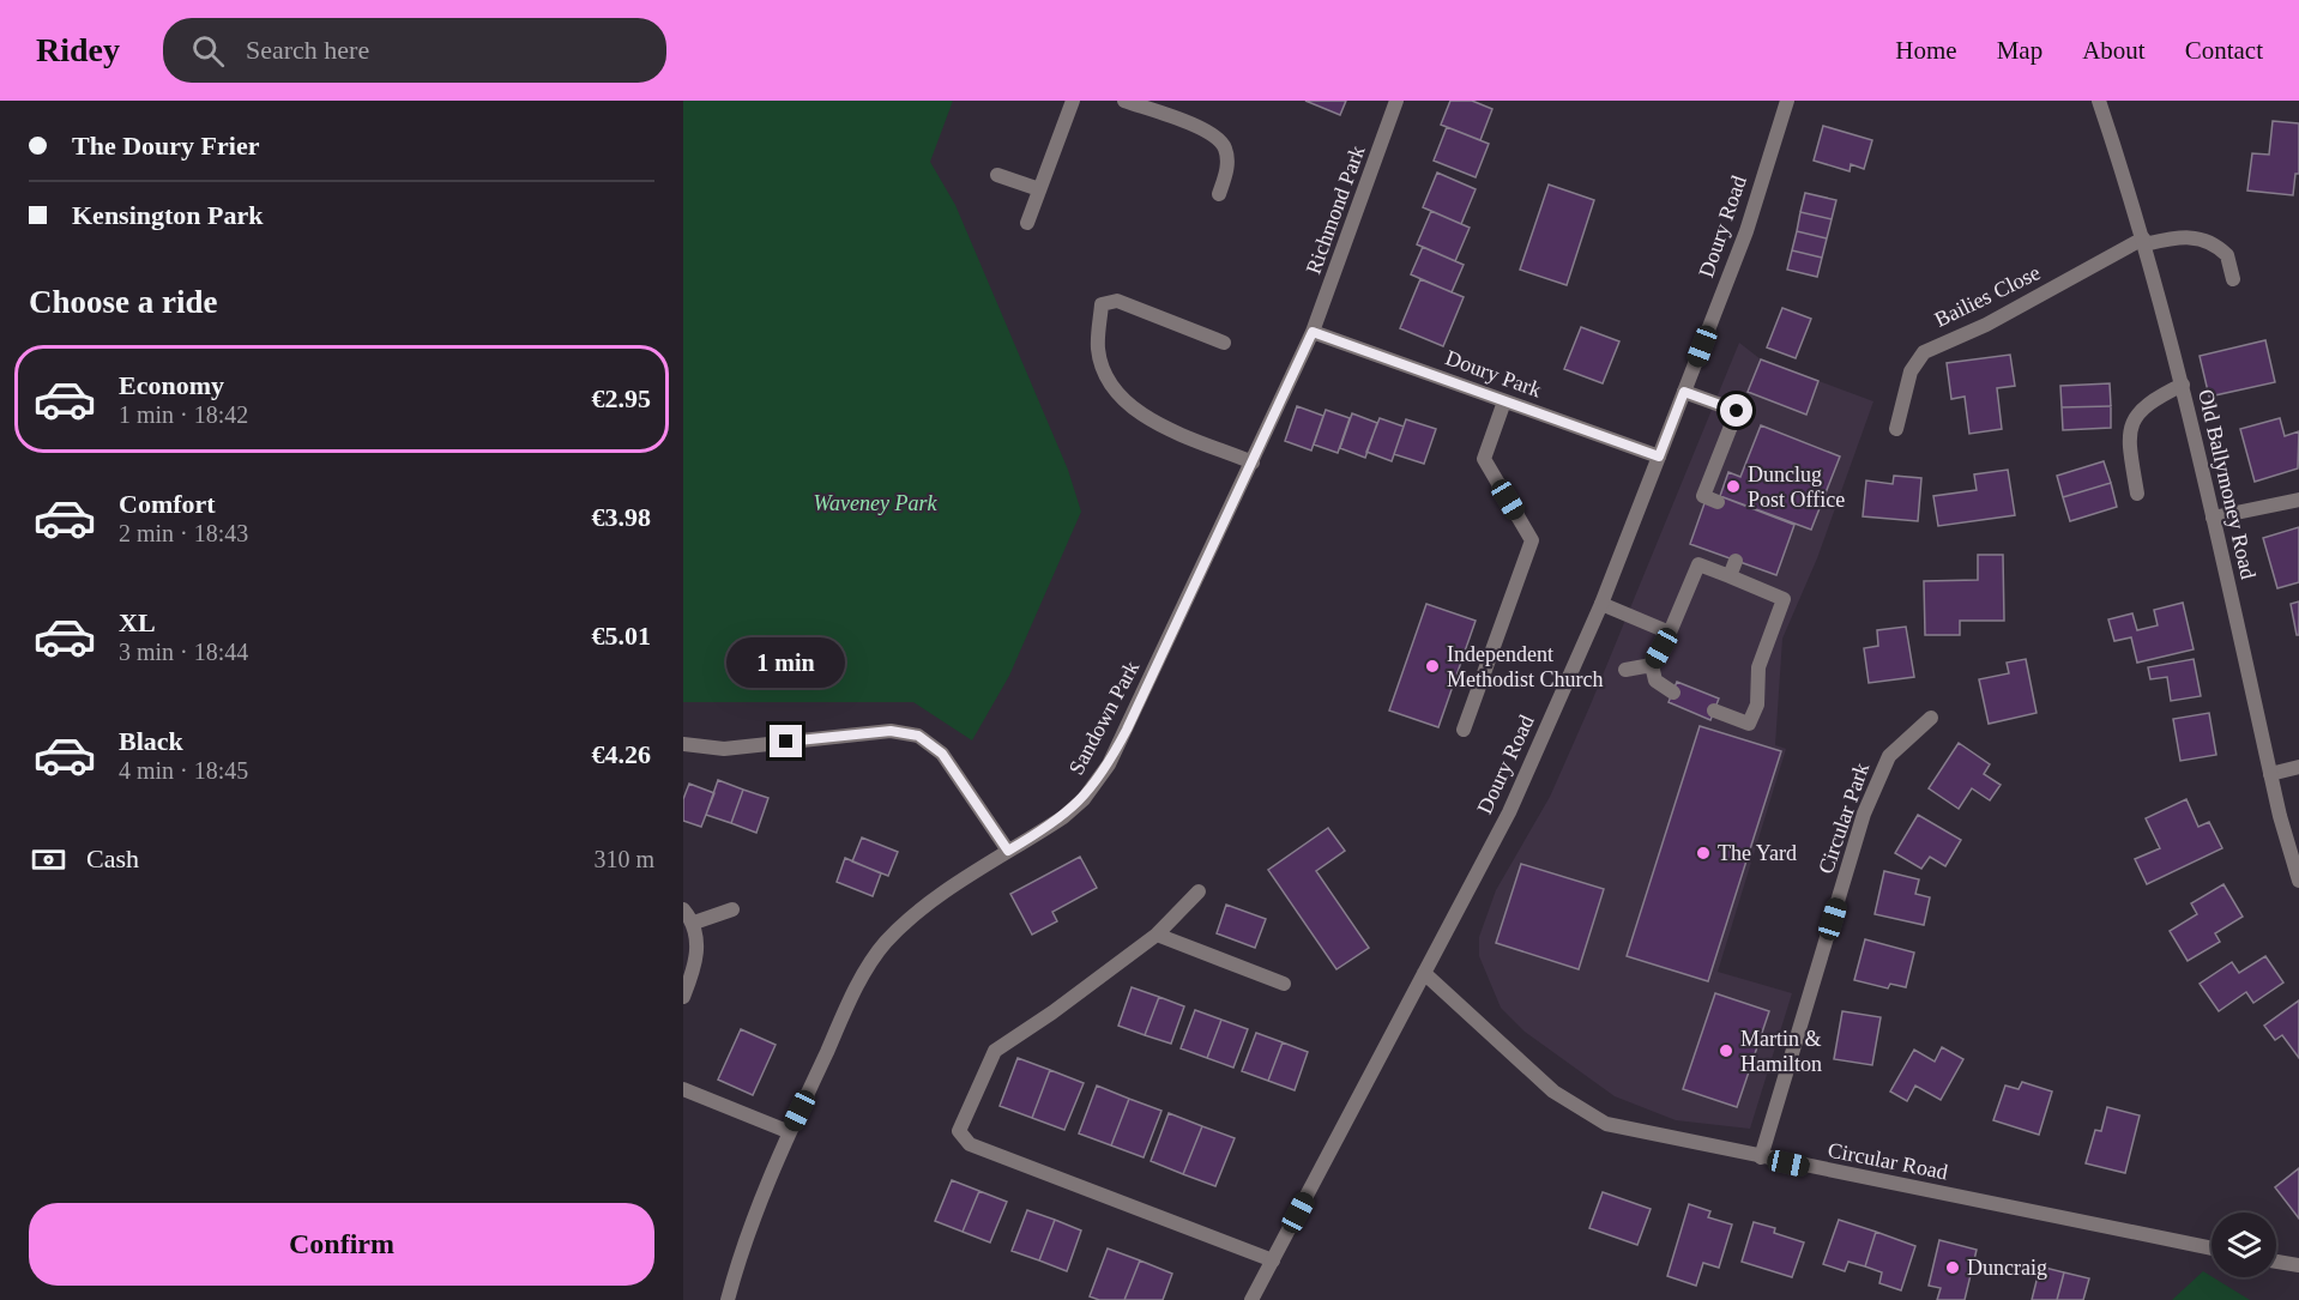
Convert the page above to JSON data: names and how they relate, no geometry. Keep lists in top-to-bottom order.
{
  "streets": {
    "street": [
      "Richmond Park",
      "Doury Road",
      "Bailies Close",
      "Doury Park",
      "Old Ballymoney Road",
      "Sandown Park",
      "Circular Park",
      "Circular Road"
    ]
  },
  "crossings": [
    ["Richmond Park", "Doury Park"],
    ["Richmond Park", "Sandown Park"],
    ["Doury Road", "Doury Park"],
    ["Doury Road", "Circular Road"],
    ["Bailies Close", "Old Ballymoney Road"],
    ["Doury Park", "Sandown Park"],
    ["Circular Park", "Circular Road"]
  ],
  "parks": ["Waveney Park"],
  "places": [
    "Dunclug Post Office",
    "Independent Methodist Church",
    "The Yard",
    "Martin & Hamilton",
    "Duncraig"
  ],
  "page": {
    "header": "Ridey",
    "search": "Search here",
    "nav": [
      "Home",
      "Map",
      "About",
      "Contact"
    ],
    "banner": ["The Doury Frier", "Kensington Park"],
    "heading": "Choose a ride",
    "list": [
      {
        "name": "Economy",
        "note": "1 min · 18:42",
        "value": "€2.95"
      },
      {
        "name": "Comfort",
        "note": "2 min · 18:43",
        "value": "€3.98"
      },
      {
        "name": "XL",
        "note": "3 min · 18:44",
        "value": "€5.01"
      },
      {
        "name": "Black",
        "note": "4 min · 18:45",
        "value": "€4.26"
      }
    ],
    "bubble": "1 min",
    "pay": ["Cash", "310 m"],
    "buttons": "Confirm"
  }
}
